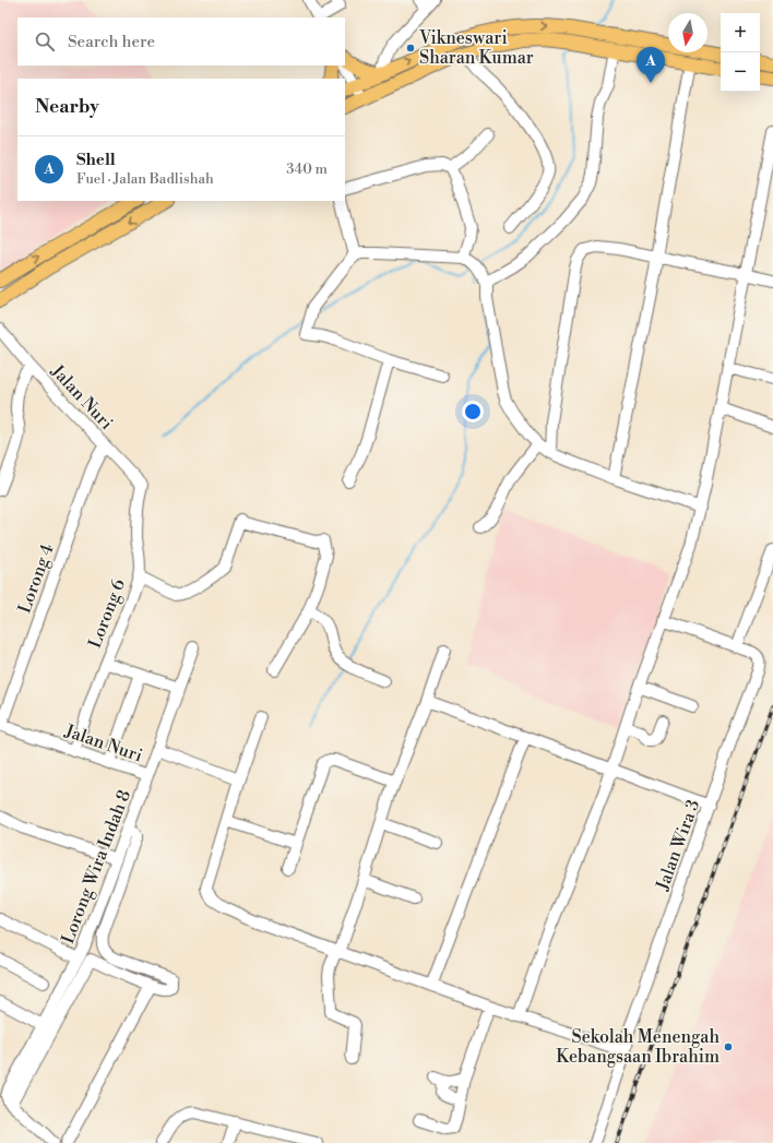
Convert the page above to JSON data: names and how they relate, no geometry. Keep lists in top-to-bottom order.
{
  "streets": {
    "street": [
      "Jalan Nuri",
      "Lorong 4",
      "Lorong 6",
      "Jalan Wira 3",
      "Lorong Wira Indah 8"
    ]
  },
  "crossings": [
    ["Jalan Nuri", "Lorong 4"],
    ["Jalan Nuri", "Lorong 6"],
    ["Jalan Nuri", "Lorong Wira Indah 8"]
  ],
  "places": ["Vikneswari Sharan Kumar", "Sekolah Menengah Kebangsaan Ibrahim"],
  "north": "bottom",
  "page": {
    "map_buttons": ["+", "−"],
    "search": "Search here",
    "pins": "A",
    "heading": "Nearby",
    "list": [
      {
        "mark": "A",
        "name": "Shell",
        "note": "Fuel · Jalan Badlishah",
        "value": "340 m"
      }
    ]
  }
}
